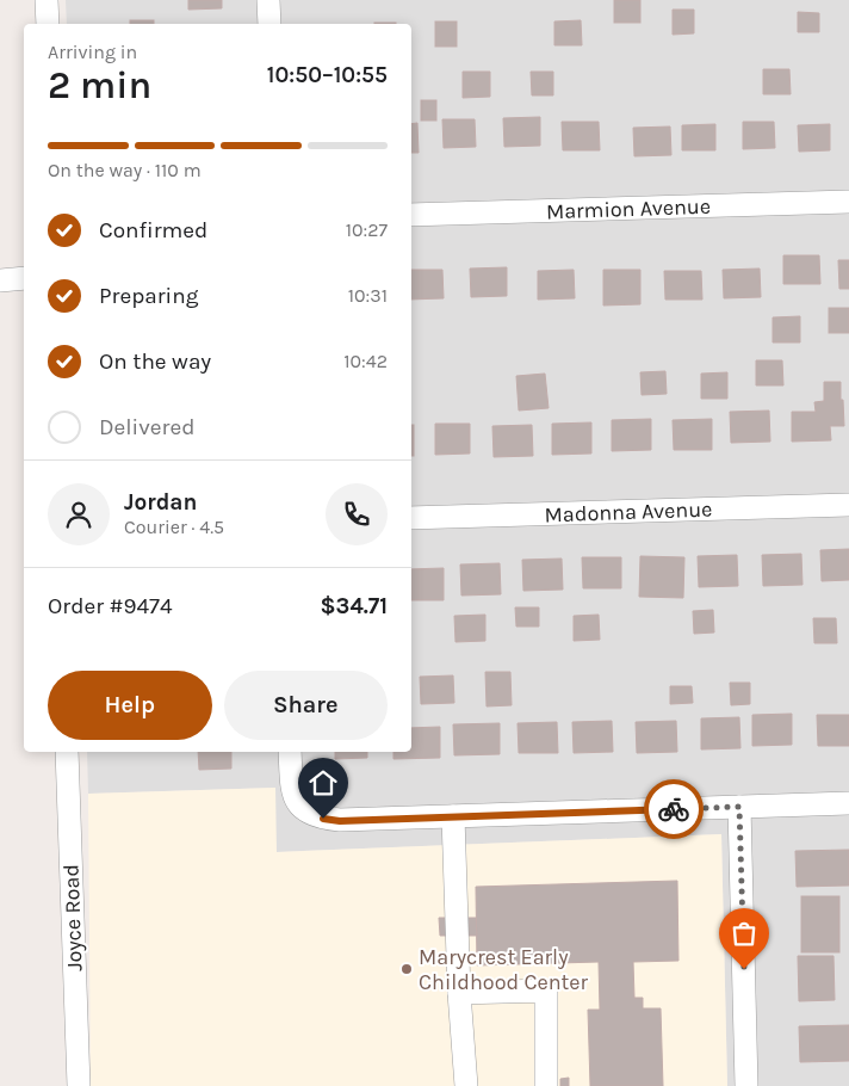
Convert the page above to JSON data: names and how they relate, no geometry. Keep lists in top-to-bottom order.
{
  "streets": {
    "street": ["Marmion Avenue", "Madonna Avenue", "Joyce Road"]
  },
  "places": ["Marycrest Early Childhood Center"],
  "page": {
    "heading": ["2 min", "Arriving in", "10:50–10:55"],
    "panel": [
      "Jordan",
      "Courier · 4.5",
      "Order #9474",
      "$34.71"
    ],
    "bar": "On the way · 110 m",
    "list": [
      ["Confirmed", "10:27"],
      ["Preparing", "10:31"],
      ["On the way", "10:42"],
      "Delivered"
    ],
    "buttons": ["Help", "Share"]
  }
}
